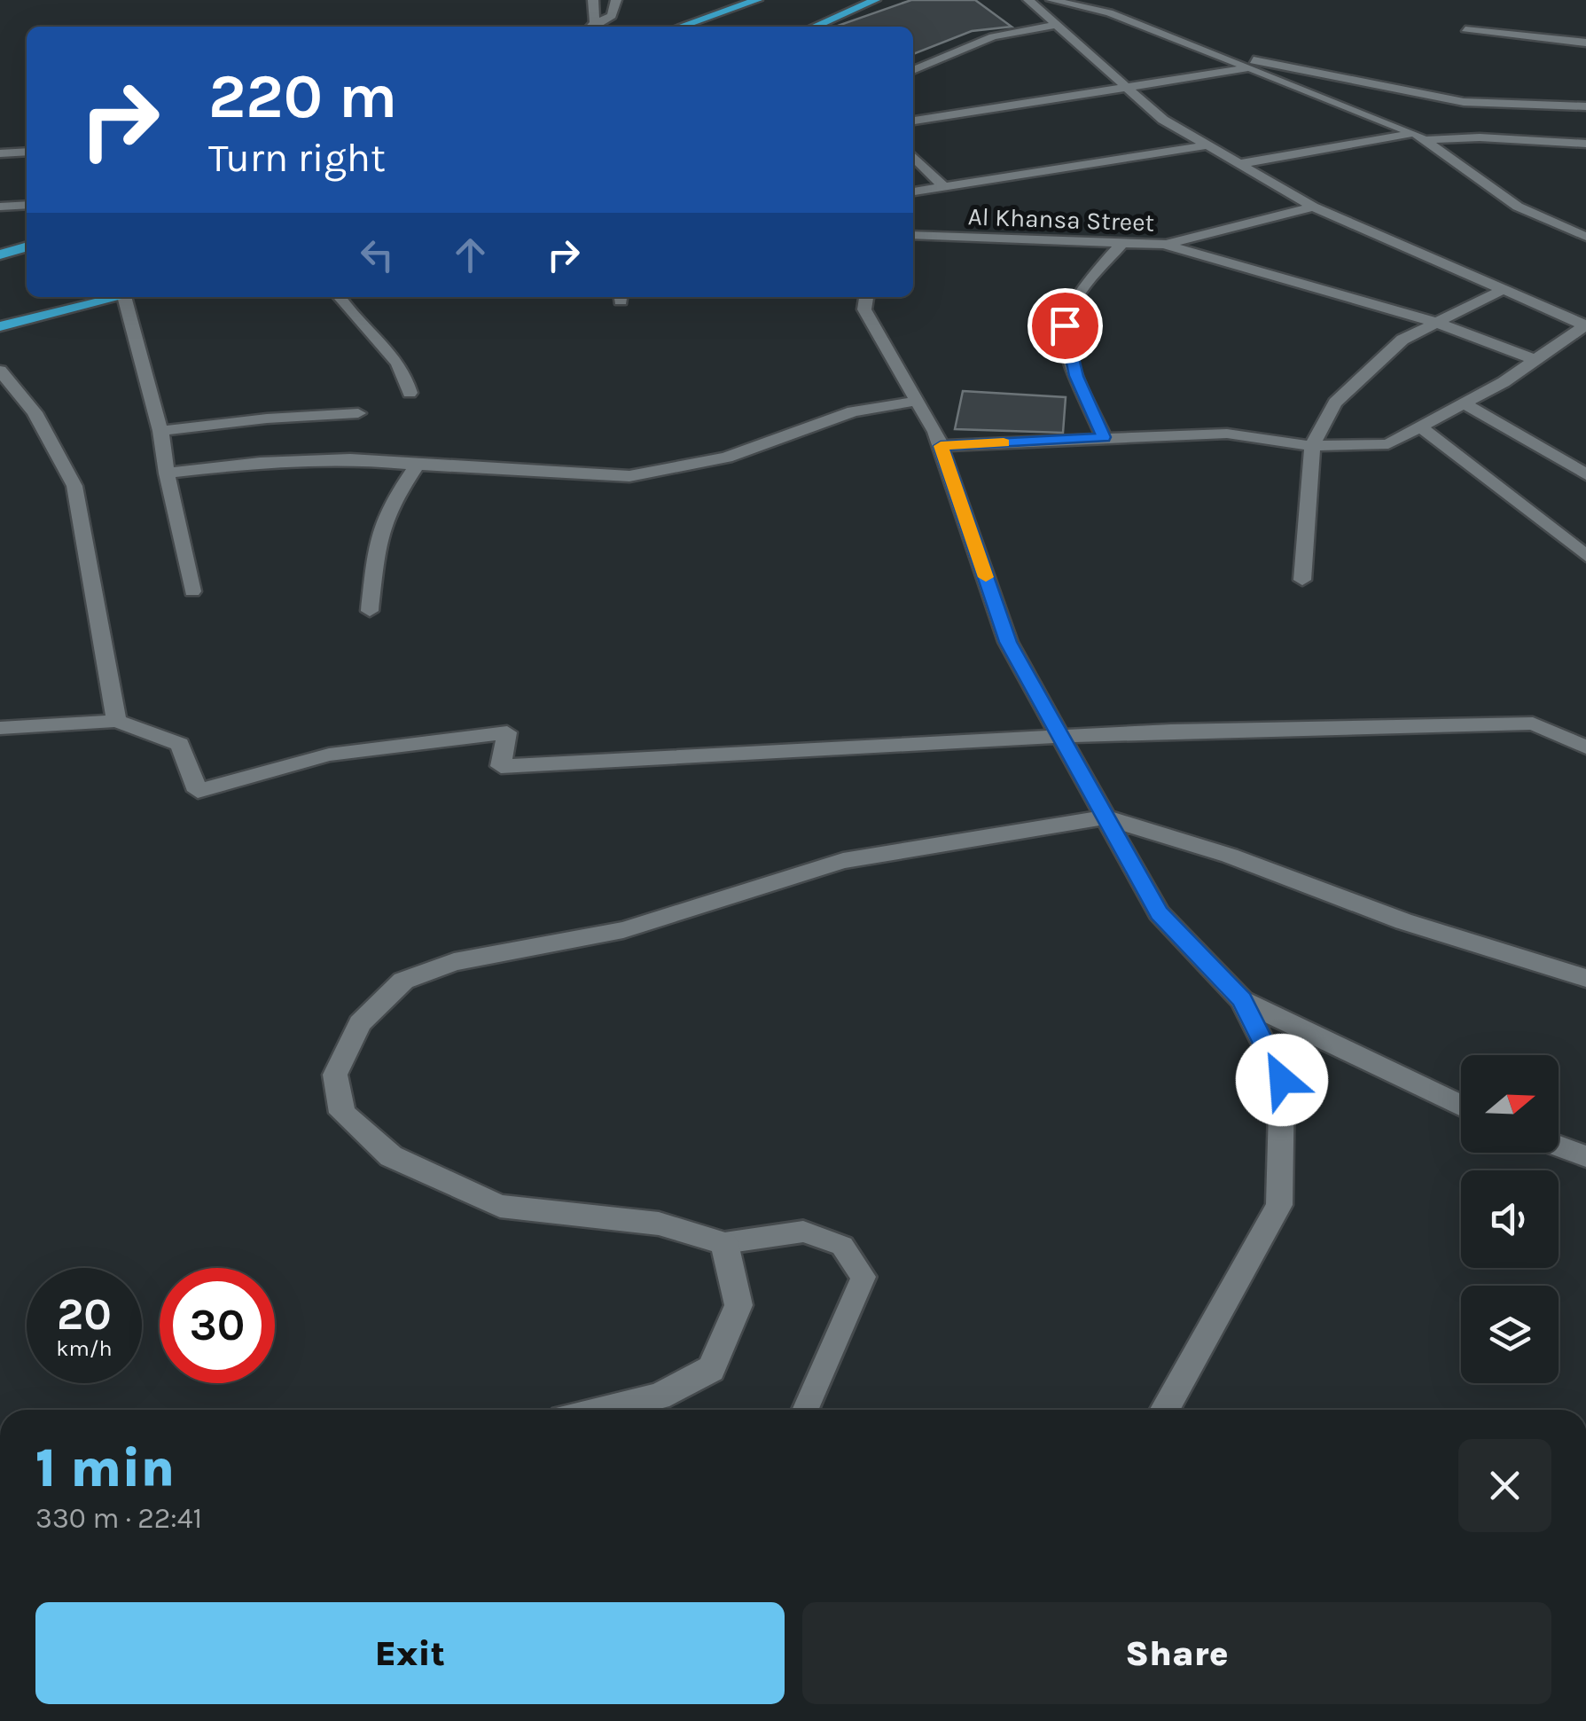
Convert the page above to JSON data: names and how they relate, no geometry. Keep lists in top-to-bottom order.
{
  "streets": {
    "street": ["Al Khansa Street"]
  },
  "north": "right",
  "page": {
    "turn": ["220 m", "Turn right"],
    "speed": "20 km/h",
    "limit": "30",
    "heading": ["1 min", "330 m · 22:41"],
    "buttons": ["Exit", "Share"]
  }
}
